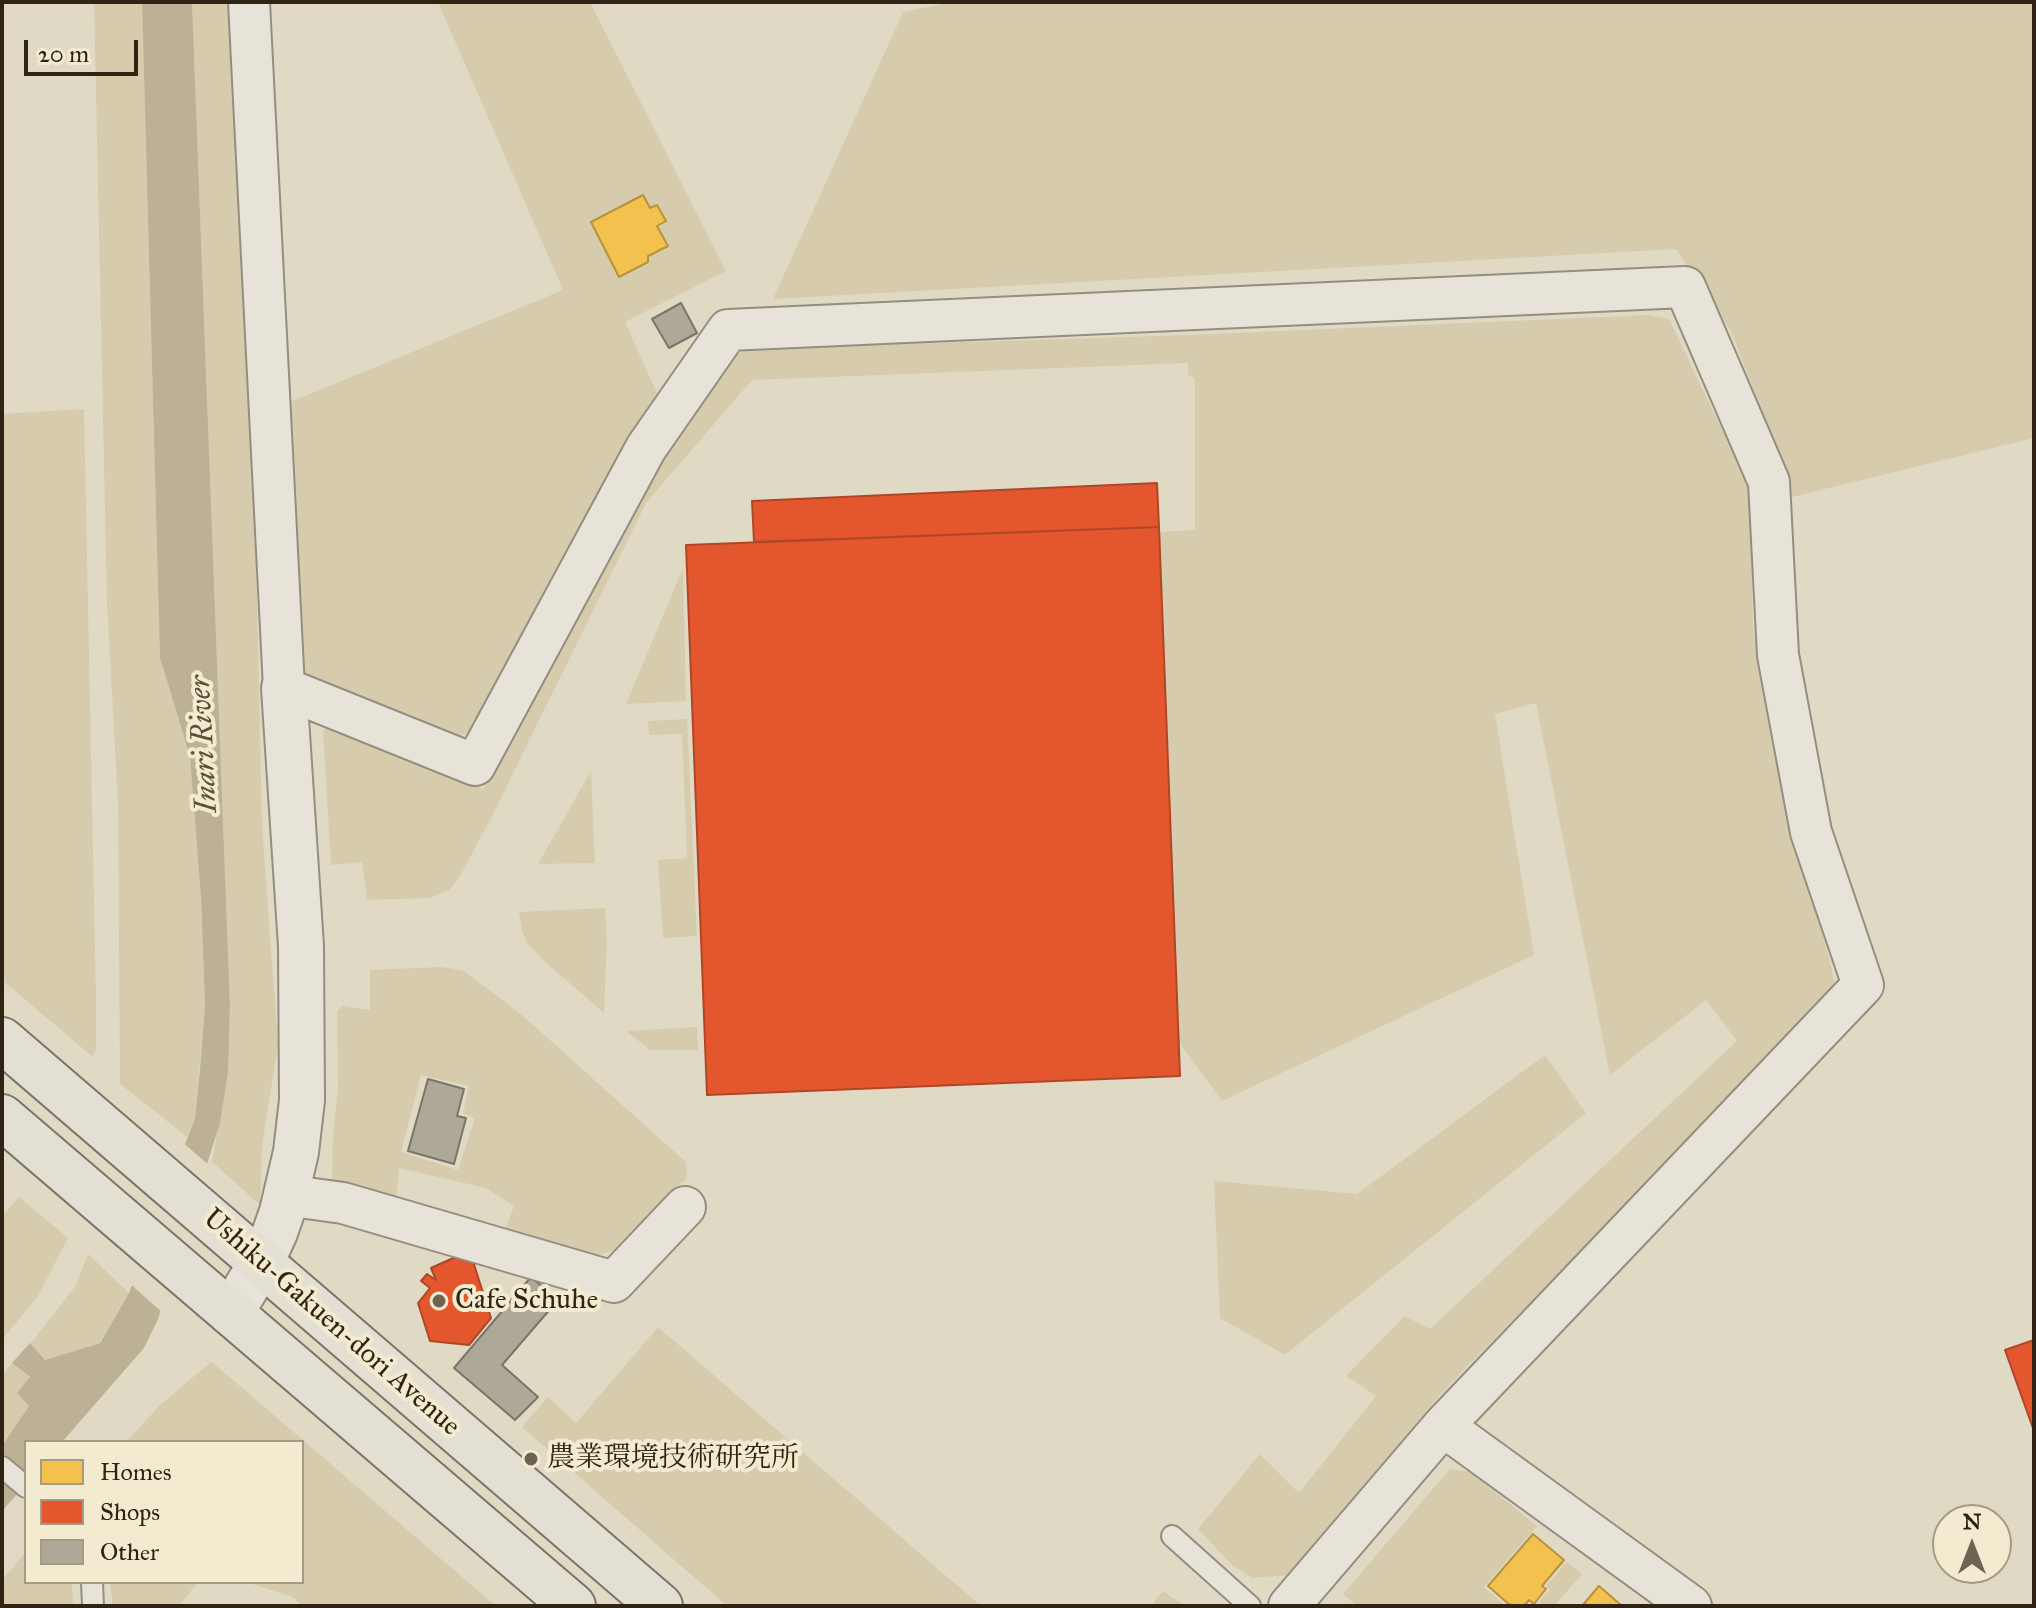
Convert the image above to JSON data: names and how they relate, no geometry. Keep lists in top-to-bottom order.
{
  "streets": {
    "highway": ["Ushiku-Gakuen-dori Avenue"]
  },
  "water": ["Inari River"],
  "places": ["Cafe Schuhe", "農業環境技術研究所"],
  "legend": ["Homes", "Shops", "Other"],
  "scale_bar": "20 m",
  "north": "top"
}
